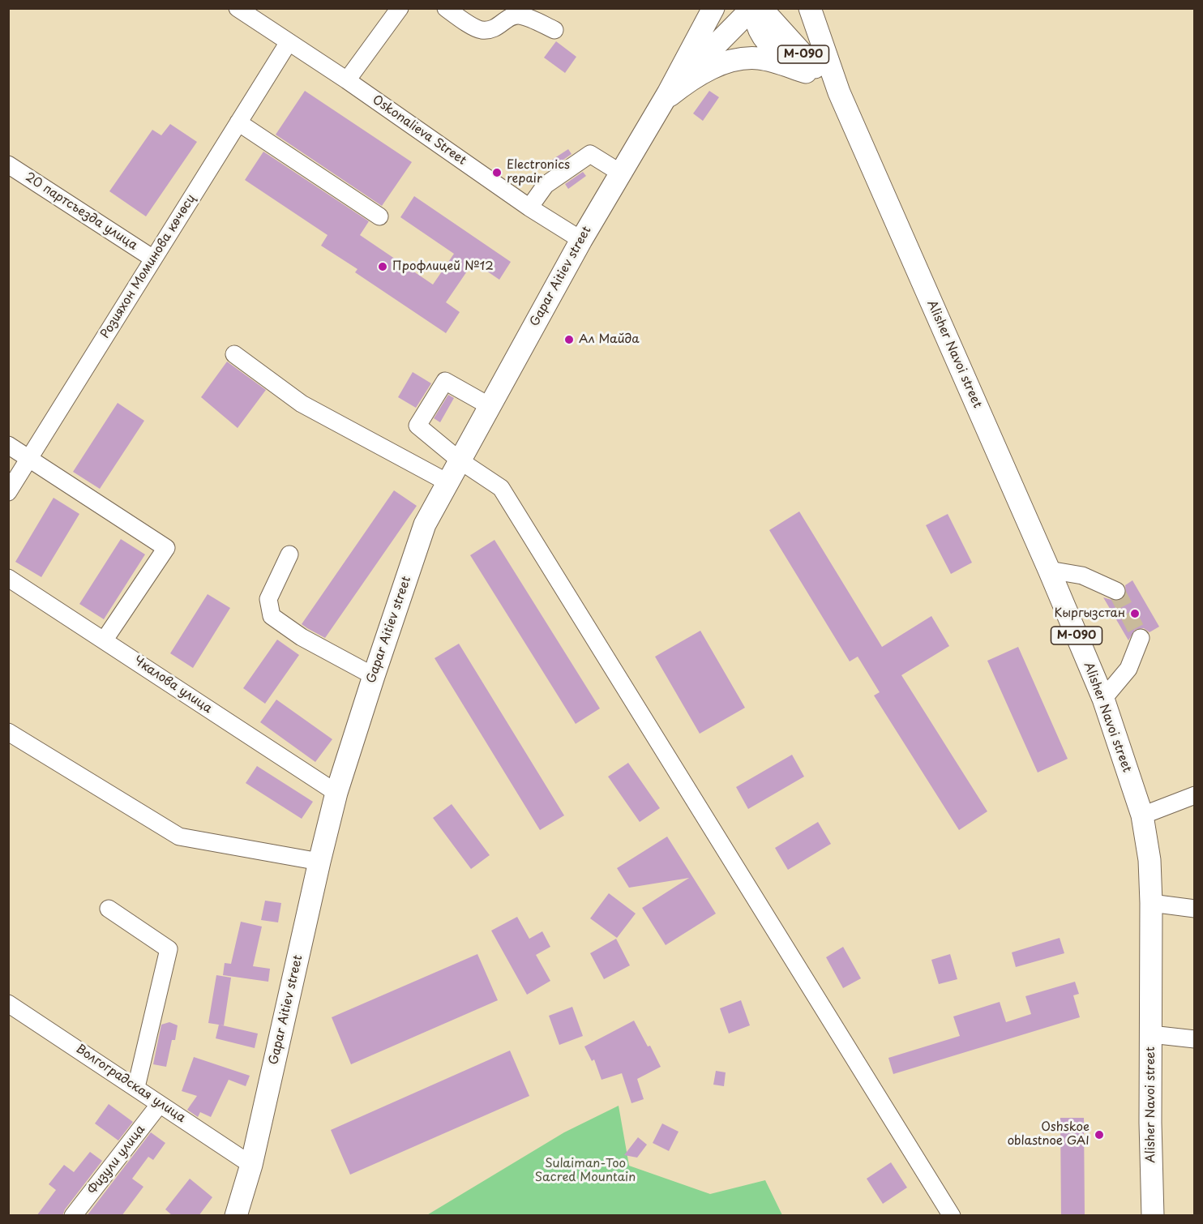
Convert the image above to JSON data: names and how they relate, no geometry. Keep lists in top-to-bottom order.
{
  "streets": {
    "main road": ["М-090", "Gapar Aitiev street", "Alisher Navoi street"],
    "street": [
      "Oskonalieva Street",
      "20 партсъезда улица",
      "Розияхон Моминова көчөсү",
      "Чкалова улица",
      "Волгоградская улица",
      "Физули улица"
    ]
  },
  "crossings": [
    ["Oskonalieva Street", "Розияхон Моминова көчөсү"],
    ["Oskonalieva Street", "Gapar Aitiev street"],
    ["20 партсъезда улица", "Розияхон Моминова көчөсү"],
    ["Gapar Aitiev street", "Alisher Navoi street"],
    ["Gapar Aitiev street", "Чкалова улица"],
    ["Gapar Aitiev street", "Волгоградская улица"],
    ["Волгоградская улица", "Физули улица"]
  ],
  "parks": ["Sulaiman-Too Sacred Mountain"],
  "places": [
    "Electronics repair",
    "Профлицей №12",
    "Ал Майда",
    "Кыргызстан",
    "Oshskoe oblastnoe GAI"
  ]
}
